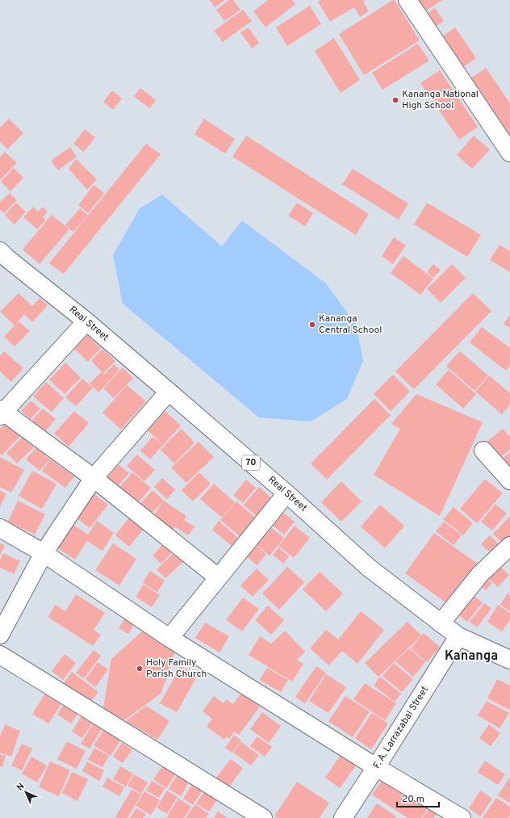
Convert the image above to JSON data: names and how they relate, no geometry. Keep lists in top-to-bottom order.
{
  "streets": {
    "main road": ["Real Street", "70", "F. A. Larrazabal Street"]
  },
  "crossings": [
    ["Real Street", "F. A. Larrazabal Street"]
  ],
  "districts": ["Kananga"],
  "places": ["Kananga National High School", "Kananga Central School", "Holy Family Parish Church"],
  "scale_bar": "20 m",
  "north": "top left"
}
